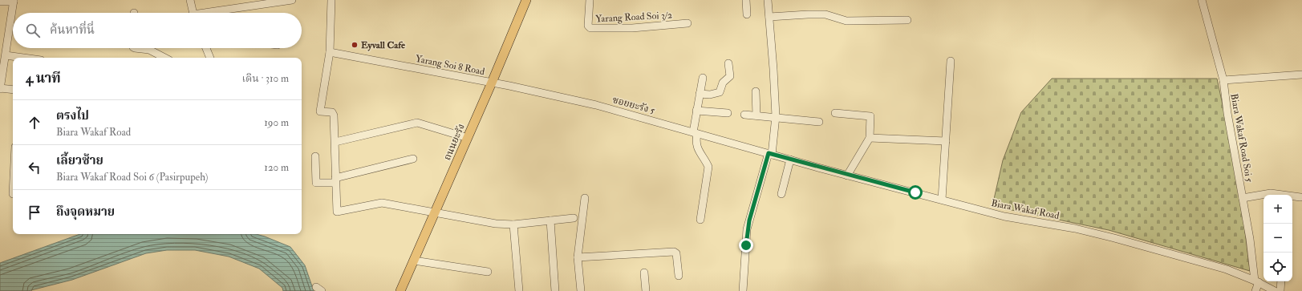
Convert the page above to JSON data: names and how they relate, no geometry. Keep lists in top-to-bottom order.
{
  "streets": {
    "main road": ["ถนนยะรัง"],
    "street": [
      "Yarang Road Soi 3/2",
      "Yarang Soi 8 Road",
      "ซอยยะรัง 5",
      "Biara Wakaf Road Soi 5",
      "Biara Wakaf Road"
    ]
  },
  "crossings": [
    ["Yarang Soi 8 Road", "ซอยยะรัง 5"],
    ["Yarang Soi 8 Road", "ถนนยะรัง"],
    ["ซอยยะรัง 5", "ถนนยะรัง"],
    ["ซอยยะรัง 5", "Biara Wakaf Road"],
    ["Biara Wakaf Road Soi 5", "Biara Wakaf Road"]
  ],
  "places": ["Eyvall Cafe"],
  "page": {
    "search": "ค้นหาที่นี่",
    "heading": ["4 นาที", "เดิน · 310 m"],
    "list": [
      ["ตรงไป", "Biara Wakaf Road", "190 m"],
      ["เลี้ยวซ้าย", "Biara Wakaf Road Soi 6 (Pasirpupeh)", "120 m"],
      "ถึงจุดหมาย"
    ],
    "map_buttons": ["+", "−"]
  }
}
